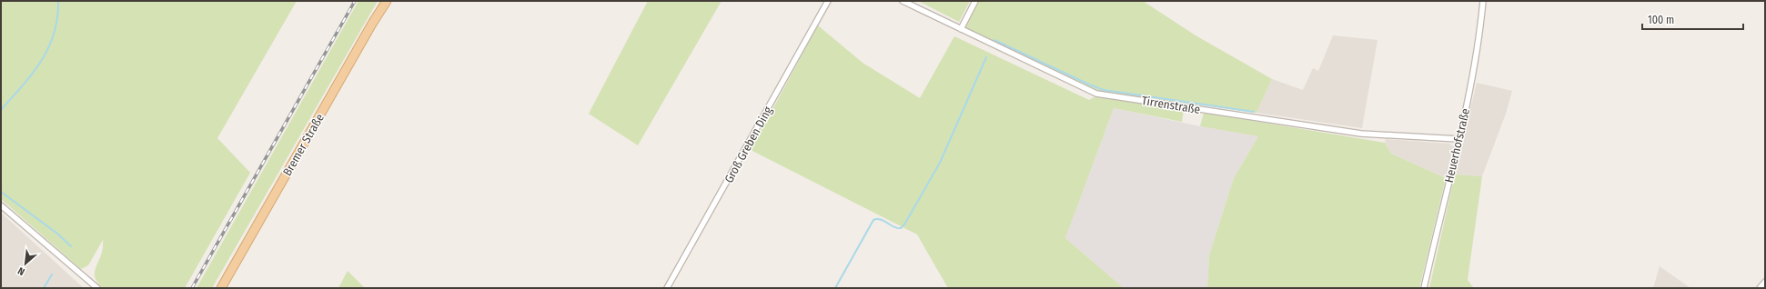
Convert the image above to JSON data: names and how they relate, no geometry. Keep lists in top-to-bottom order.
{
  "streets": {
    "main road": ["Bremer Straße"],
    "street": ["Tirrenstraße", "Groß Greben Ding", "Heuerhofstraße"]
  },
  "crossings": [
    ["Tirrenstraße", "Heuerhofstraße"]
  ],
  "scale_bar": "100 m",
  "north": "bottom left"
}
